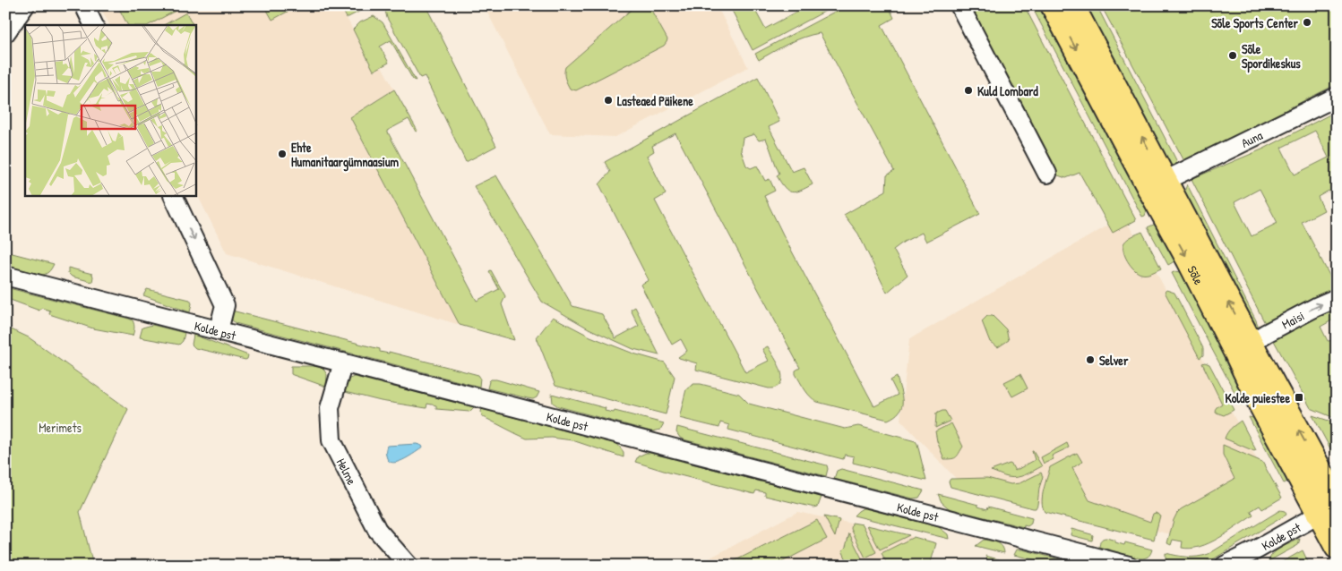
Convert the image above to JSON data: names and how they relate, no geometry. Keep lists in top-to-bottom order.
{
  "streets": {
    "main road": ["Sõle"],
    "street": [
      "Auna",
      "Maisi",
      "Kolde pst",
      "Helme"
    ]
  },
  "crossings": [
    ["Auna", "Sõle"],
    ["Sõle", "Maisi"],
    ["Sõle", "Kolde pst"],
    ["Kolde pst", "Helme"]
  ],
  "one_way": ["Maisi"],
  "parks": ["Merimets"],
  "places": {
    "other": [
      "Sõle Sports Center",
      "Sõle Spordikeskus",
      "Kuld Lombard",
      "Lasteaed Päikene",
      "Ehte Humanitaargümnaasium",
      "Selver"
    ],
    "transit": ["Kolde puiestee"]
  }
}
